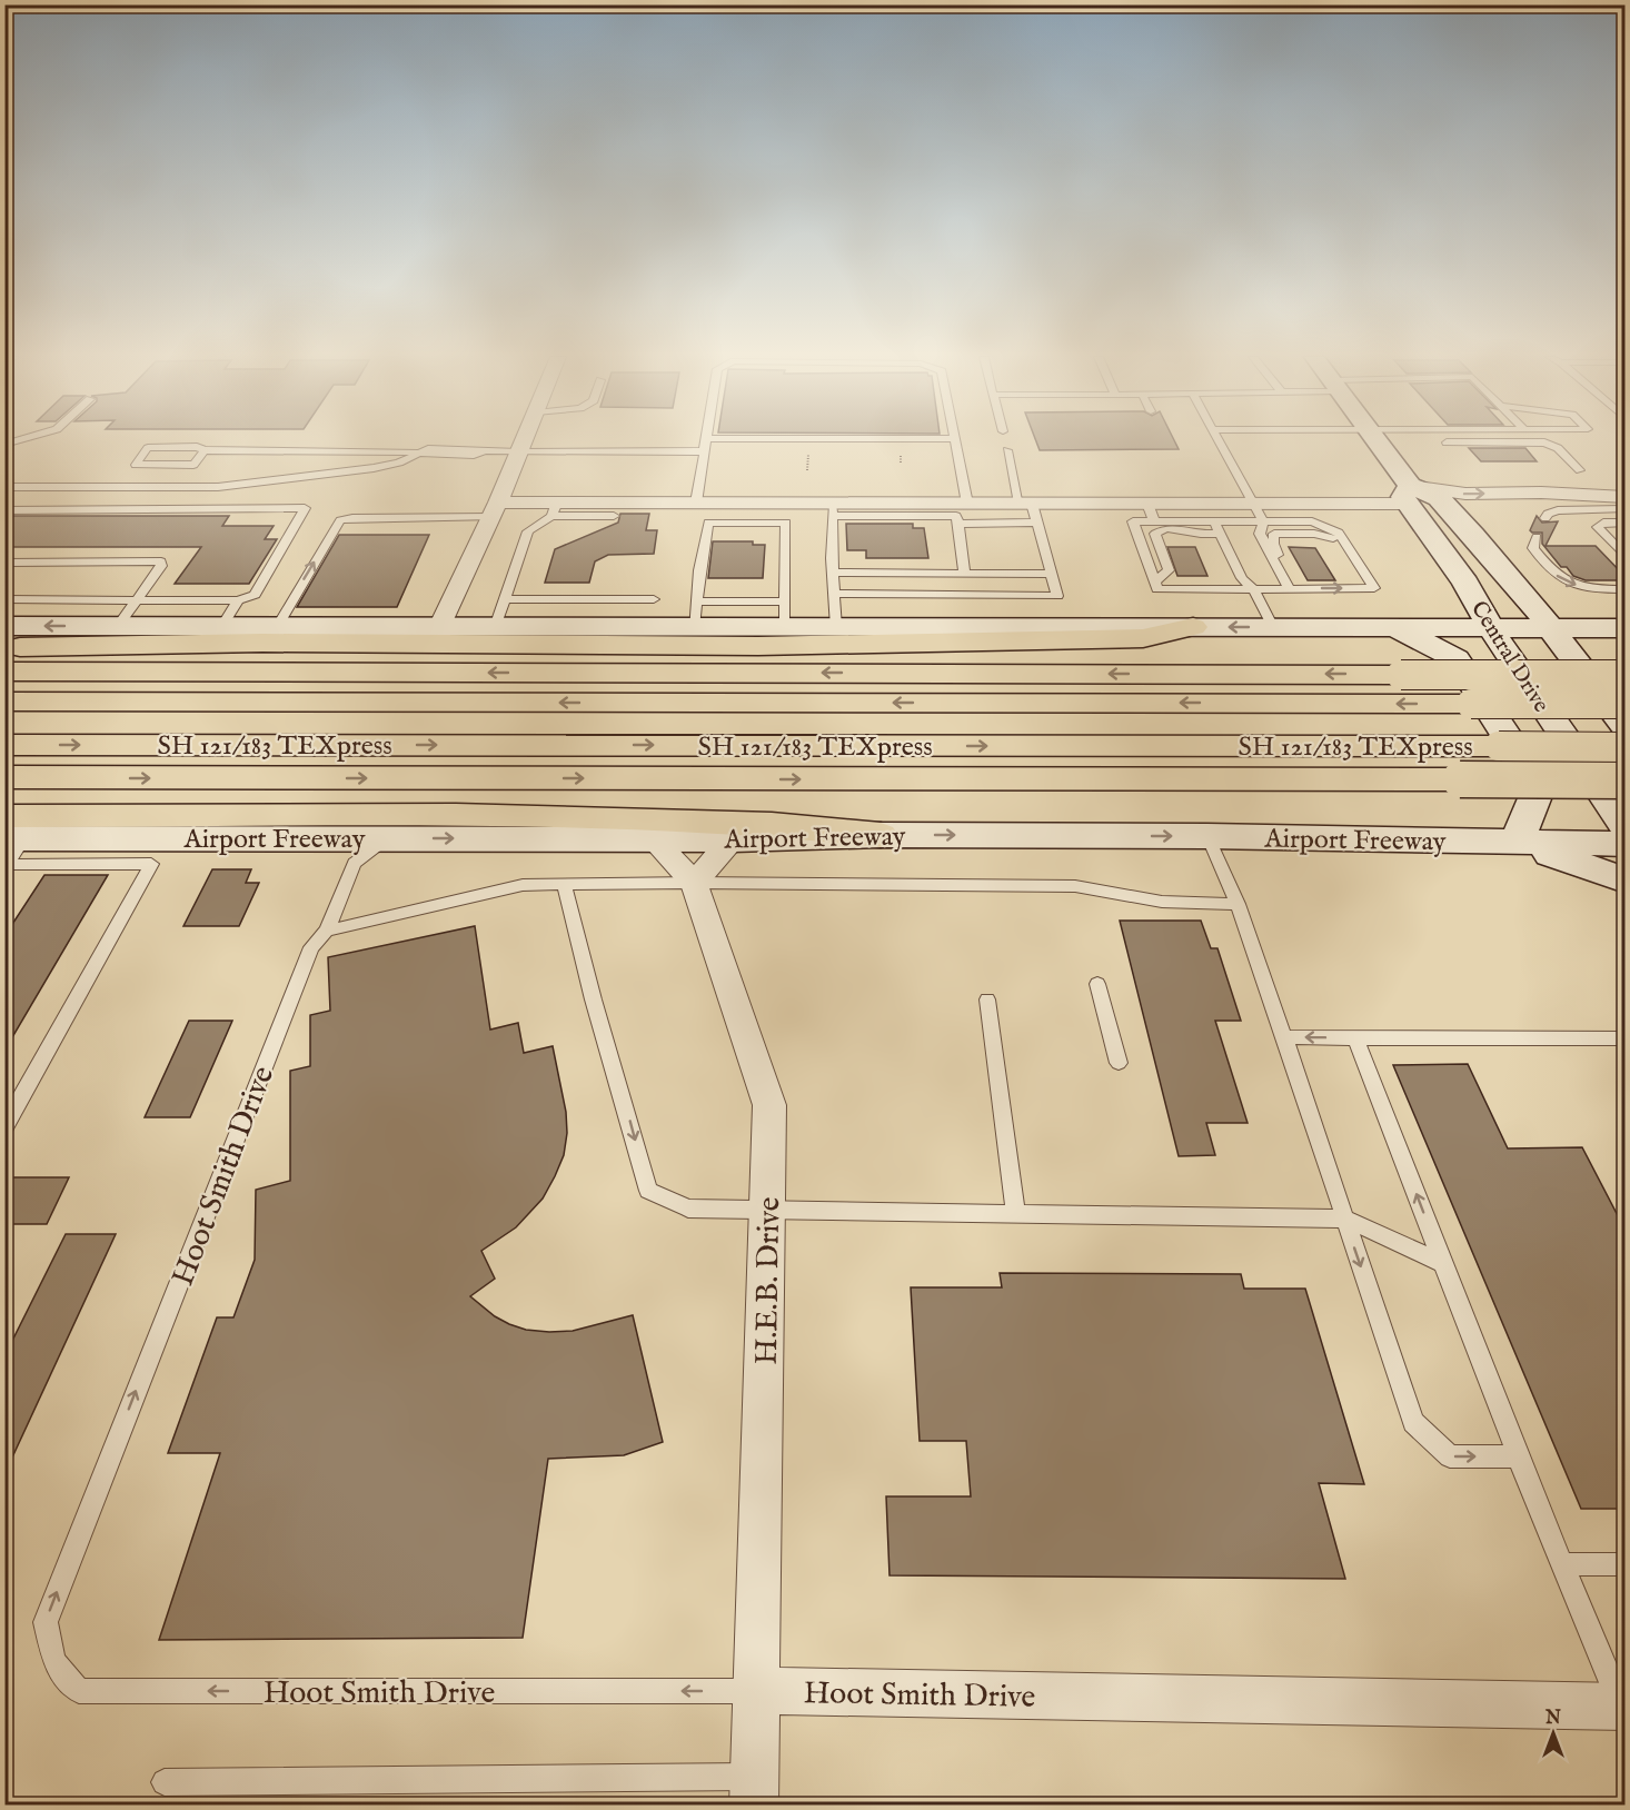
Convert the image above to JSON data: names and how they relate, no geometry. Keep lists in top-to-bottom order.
{
  "streets": {
    "highway": ["SH 121/183 TEXpress"],
    "main road": ["Central Drive", "Airport Freeway"],
    "street": ["Hoot Smith Drive", "H.E.B. Drive"]
  },
  "crossings": [
    ["Airport Freeway", "Hoot Smith Drive"],
    ["Airport Freeway", "H.E.B. Drive"],
    ["Hoot Smith Drive", "H.E.B. Drive"]
  ],
  "north": "top"
}
